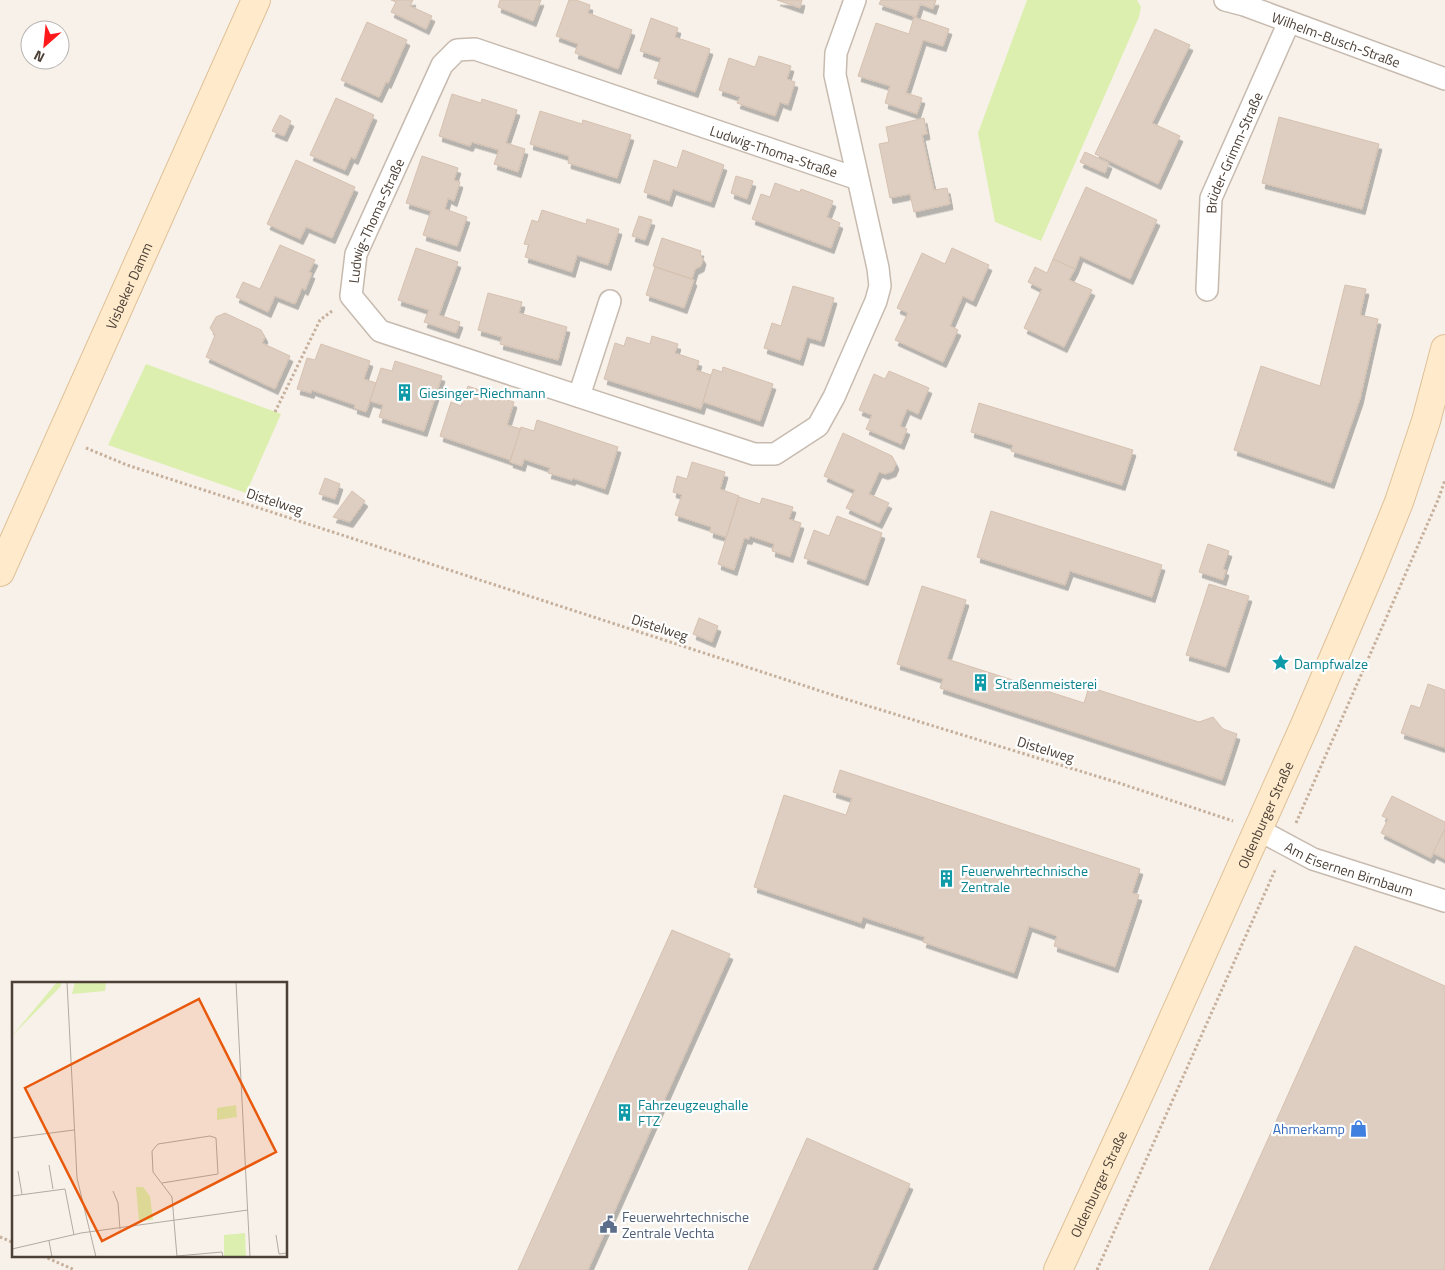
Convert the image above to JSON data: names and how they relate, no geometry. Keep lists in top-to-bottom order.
{
  "streets": {
    "main road": ["Visbeker Damm", "Oldenburger Straße"],
    "street": [
      "Wilhelm-Busch-Straße",
      "Ludwig-Thoma-Straße",
      "Brüder-Grimm-Straße",
      "Am Eisernen Birnbaum"
    ],
    "path": ["Distelweg"]
  },
  "crossings": [
    ["Wilhelm-Busch-Straße", "Brüder-Grimm-Straße"],
    ["Visbeker Damm", "Distelweg"],
    ["Distelweg", "Oldenburger Straße"],
    ["Distelweg", "Am Eisernen Birnbaum"],
    ["Oldenburger Straße", "Am Eisernen Birnbaum"]
  ],
  "places": {
    "building": [
      "Giesinger-Riechmann",
      "Straßenmeisterei",
      "Feuerwehrtechnische Zentrale",
      "Fahrzeugzeughalle FTZ"
    ],
    "place": ["Dampfwalze"],
    "shop": ["Ahmerkamp"],
    "public building": ["Feuerwehrtechnische Zentrale Vechta"]
  },
  "north": "bottom left"
}
